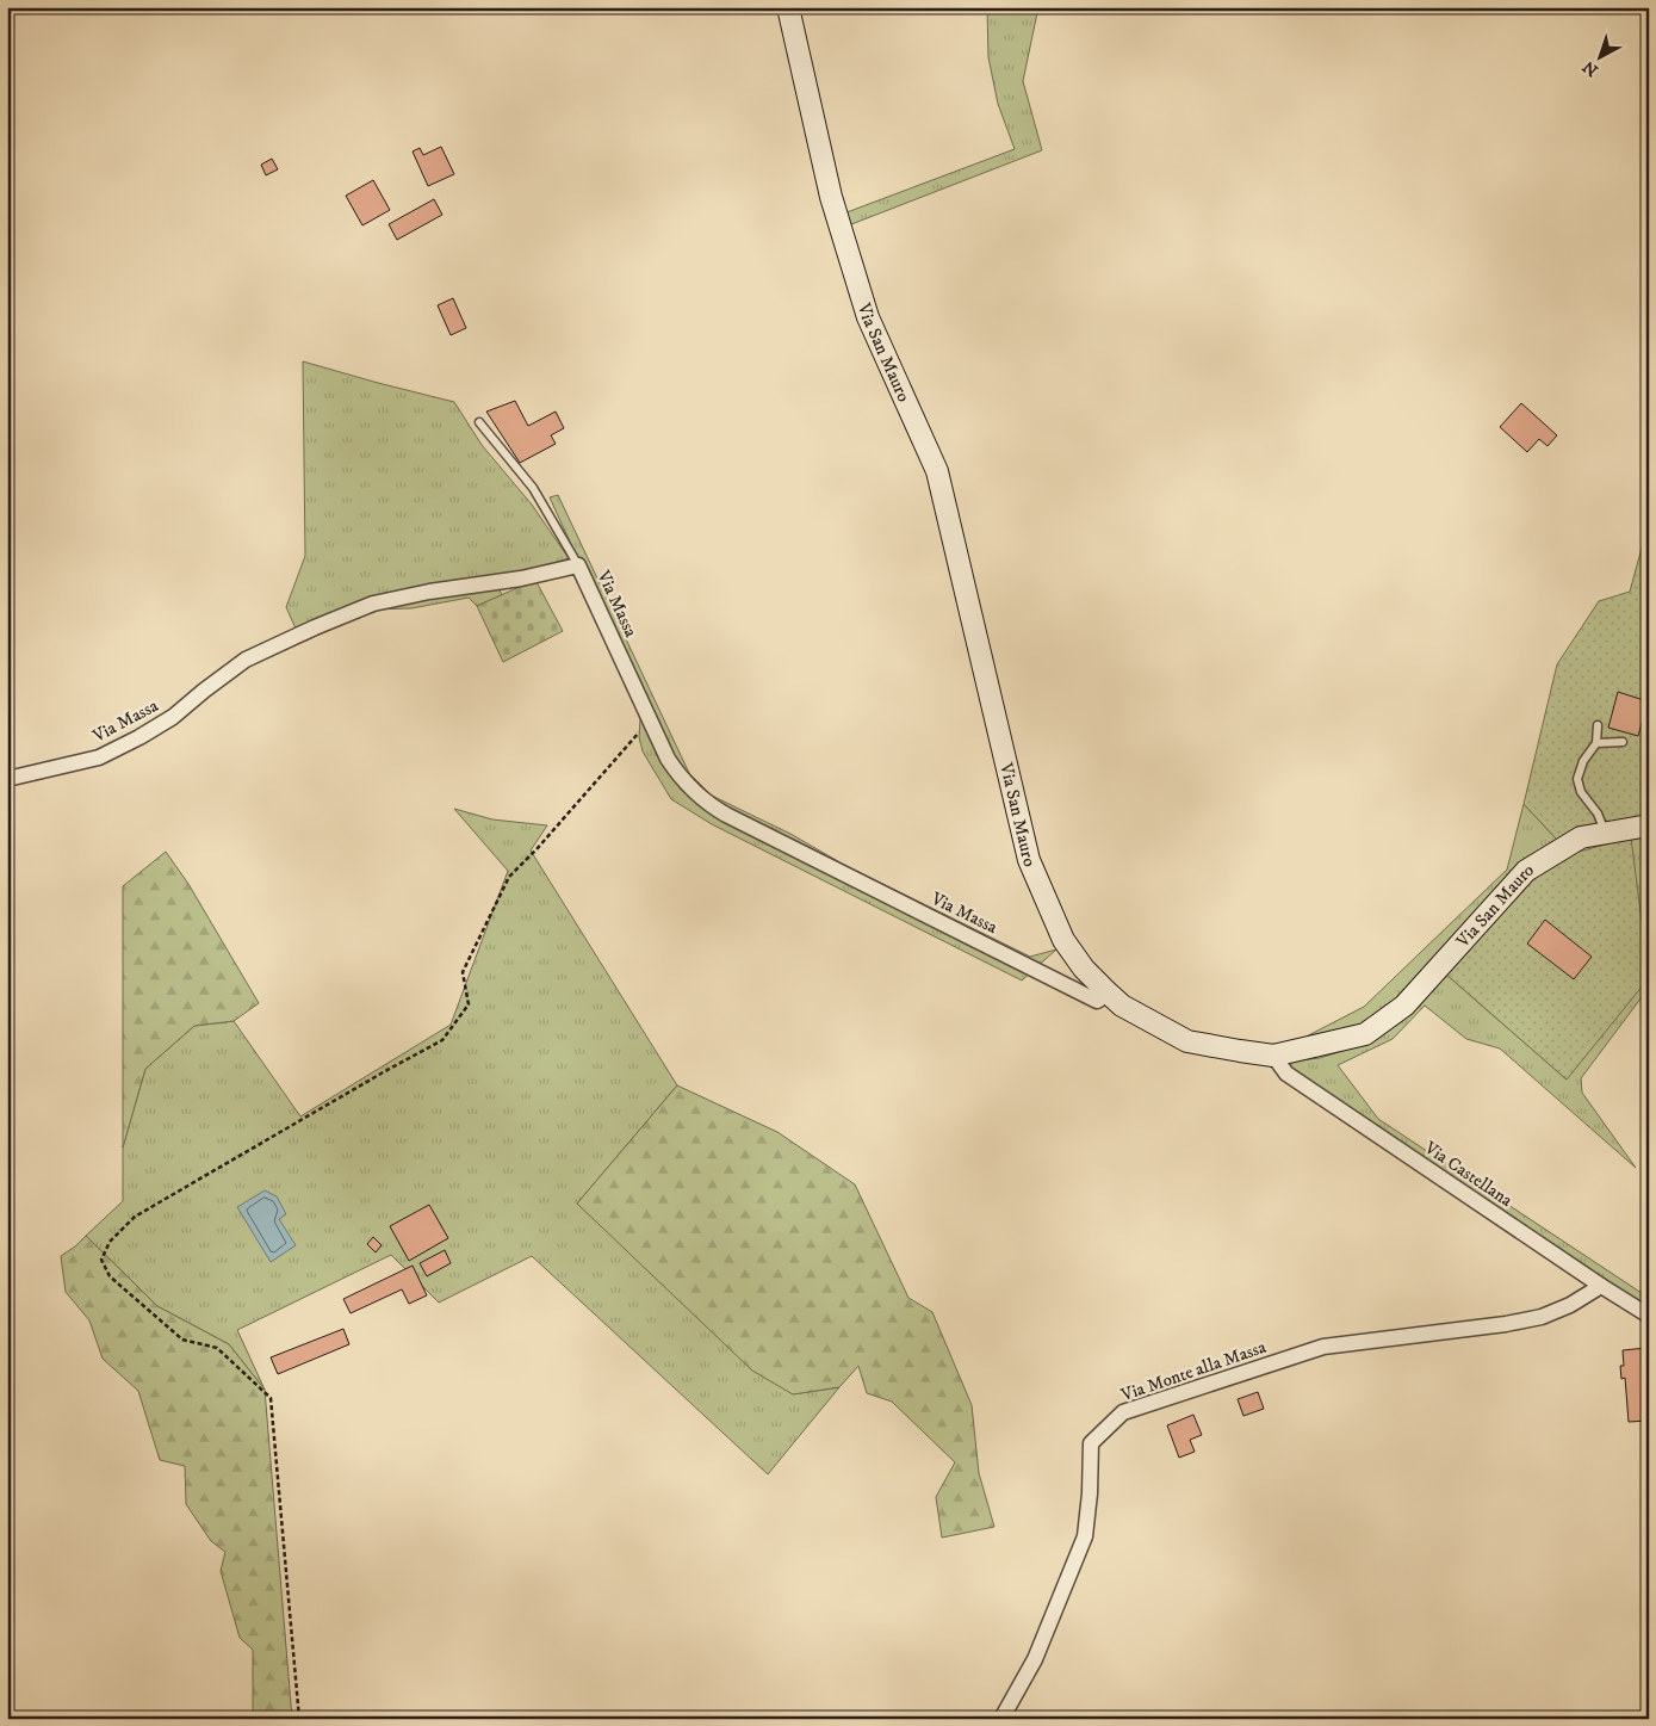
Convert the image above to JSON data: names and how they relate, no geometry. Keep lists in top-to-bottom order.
{
  "streets": {
    "main road": ["Via San Mauro"],
    "street": ["Via Massa", "Via Castellana", "Via Monte alla Massa"]
  },
  "crossings": [
    ["Via San Mauro", "Via Massa"],
    ["Via San Mauro", "Via Castellana"],
    ["Via Castellana", "Via Monte alla Massa"]
  ],
  "north": "bottom left"
}
